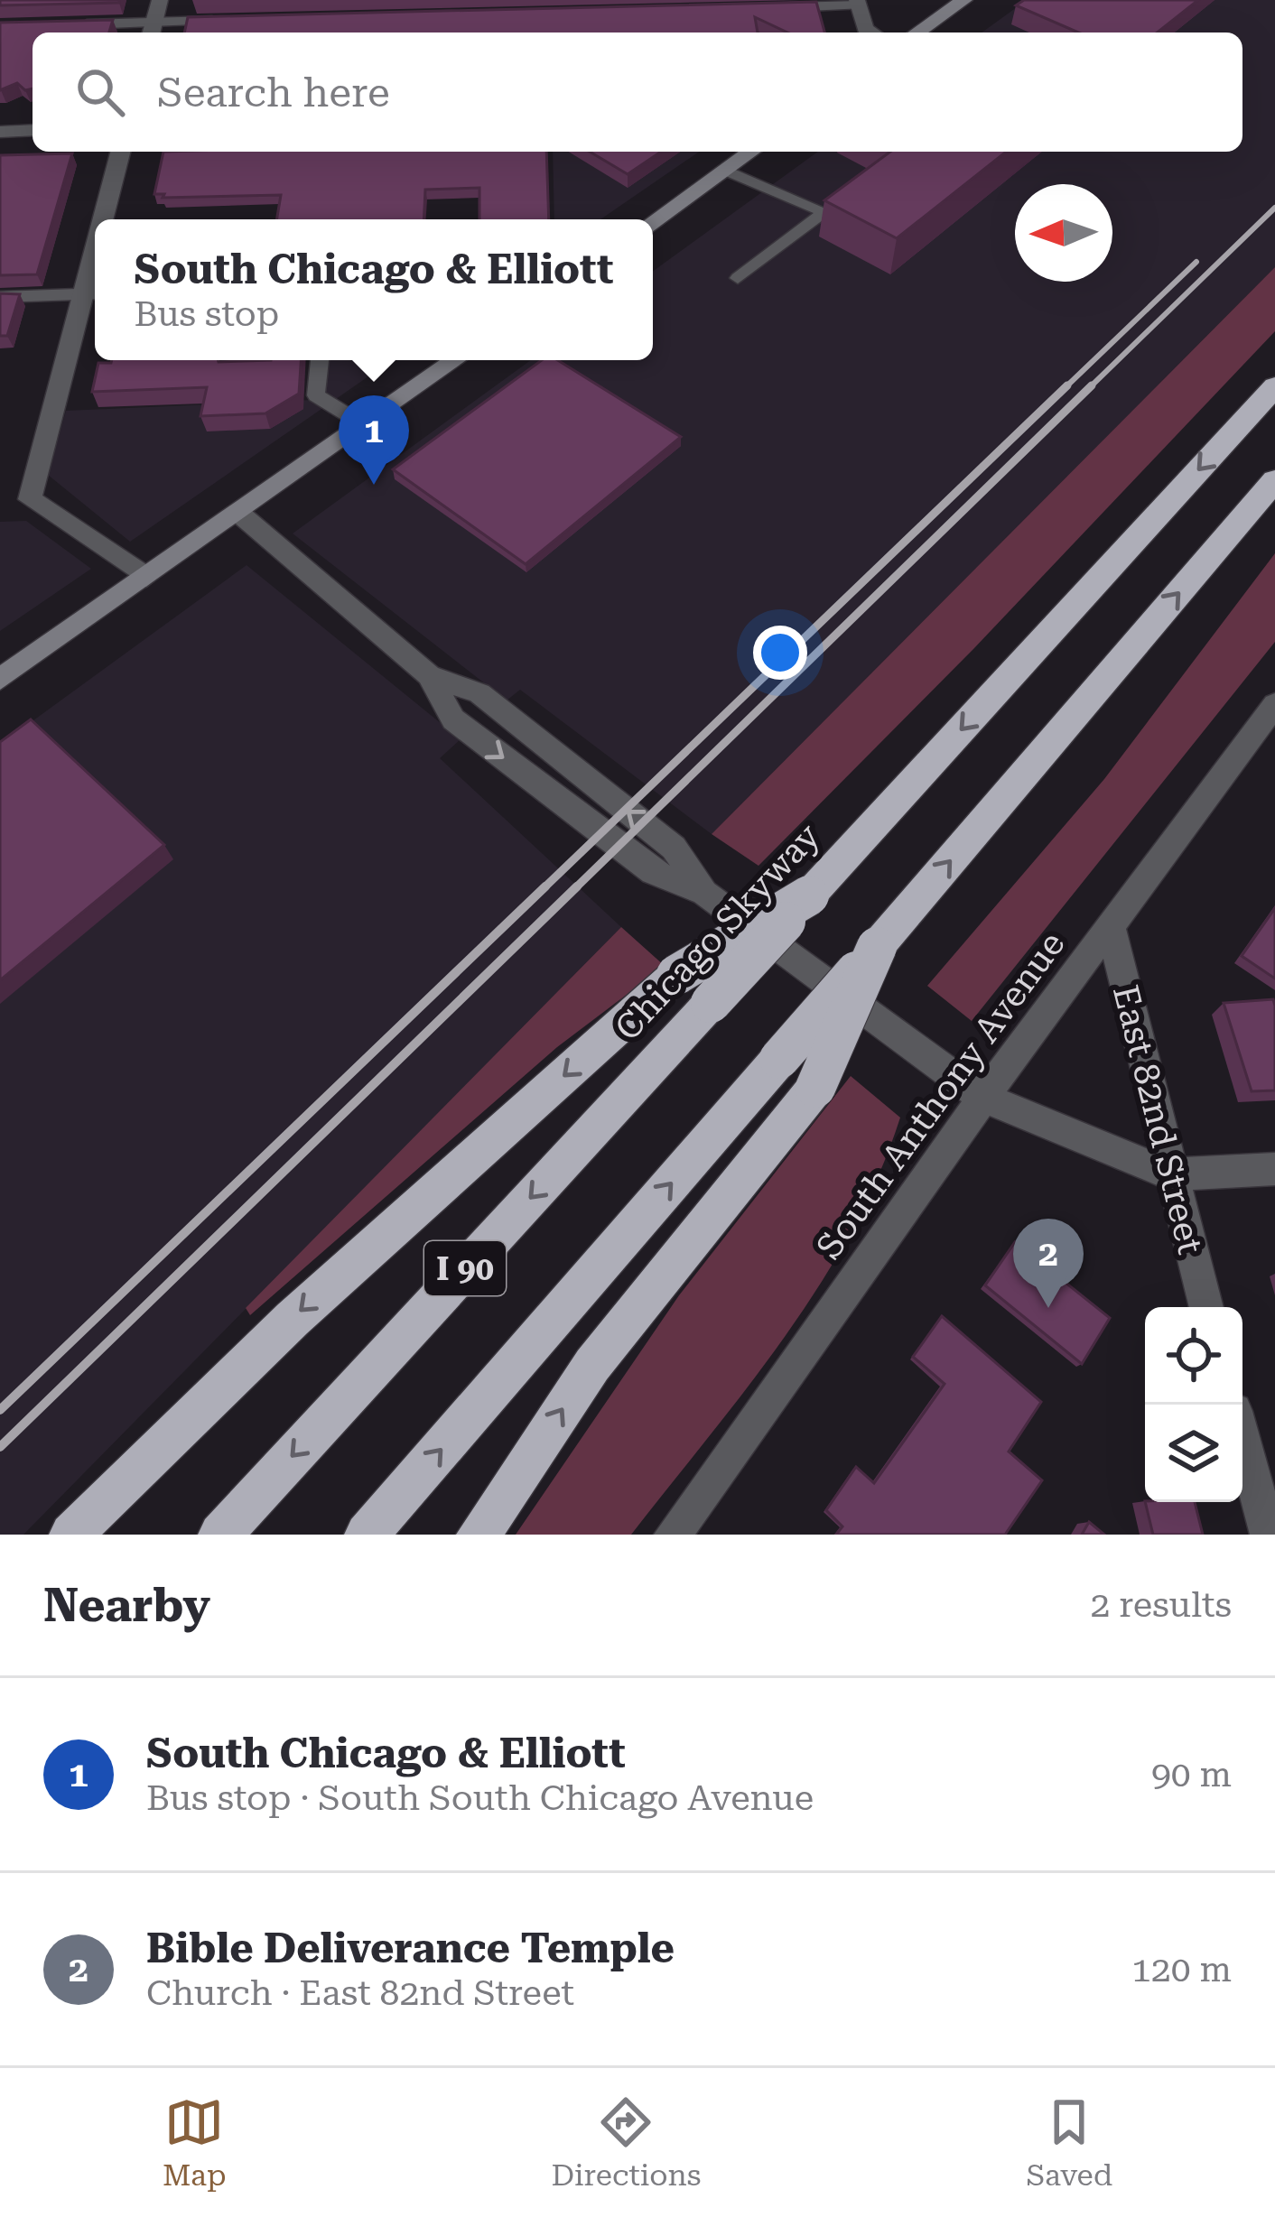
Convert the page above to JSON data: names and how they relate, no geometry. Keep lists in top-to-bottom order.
{
  "streets": {
    "highway": ["Chicago Skyway", "I 90"],
    "street": ["South Anthony Avenue", "East 82nd Street"]
  },
  "crossings": [
    ["South Anthony Avenue", "East 82nd Street"]
  ],
  "north": "left",
  "page": {
    "search": "Search here",
    "popup": ["South Chicago & Elliott", "Bus stop"],
    "pins": ["1", "2"],
    "heading": ["Nearby", "2 results"],
    "list": [
      {
        "mark": "1",
        "name": "South Chicago & Elliott",
        "note": "Bus stop · South South Chicago Avenue",
        "value": "90 m"
      },
      {
        "mark": "2",
        "name": "Bible Deliverance Temple",
        "note": "Church · East 82nd Street",
        "value": "120 m"
      }
    ],
    "nav": ["Map", "Directions", "Saved"]
  }
}
